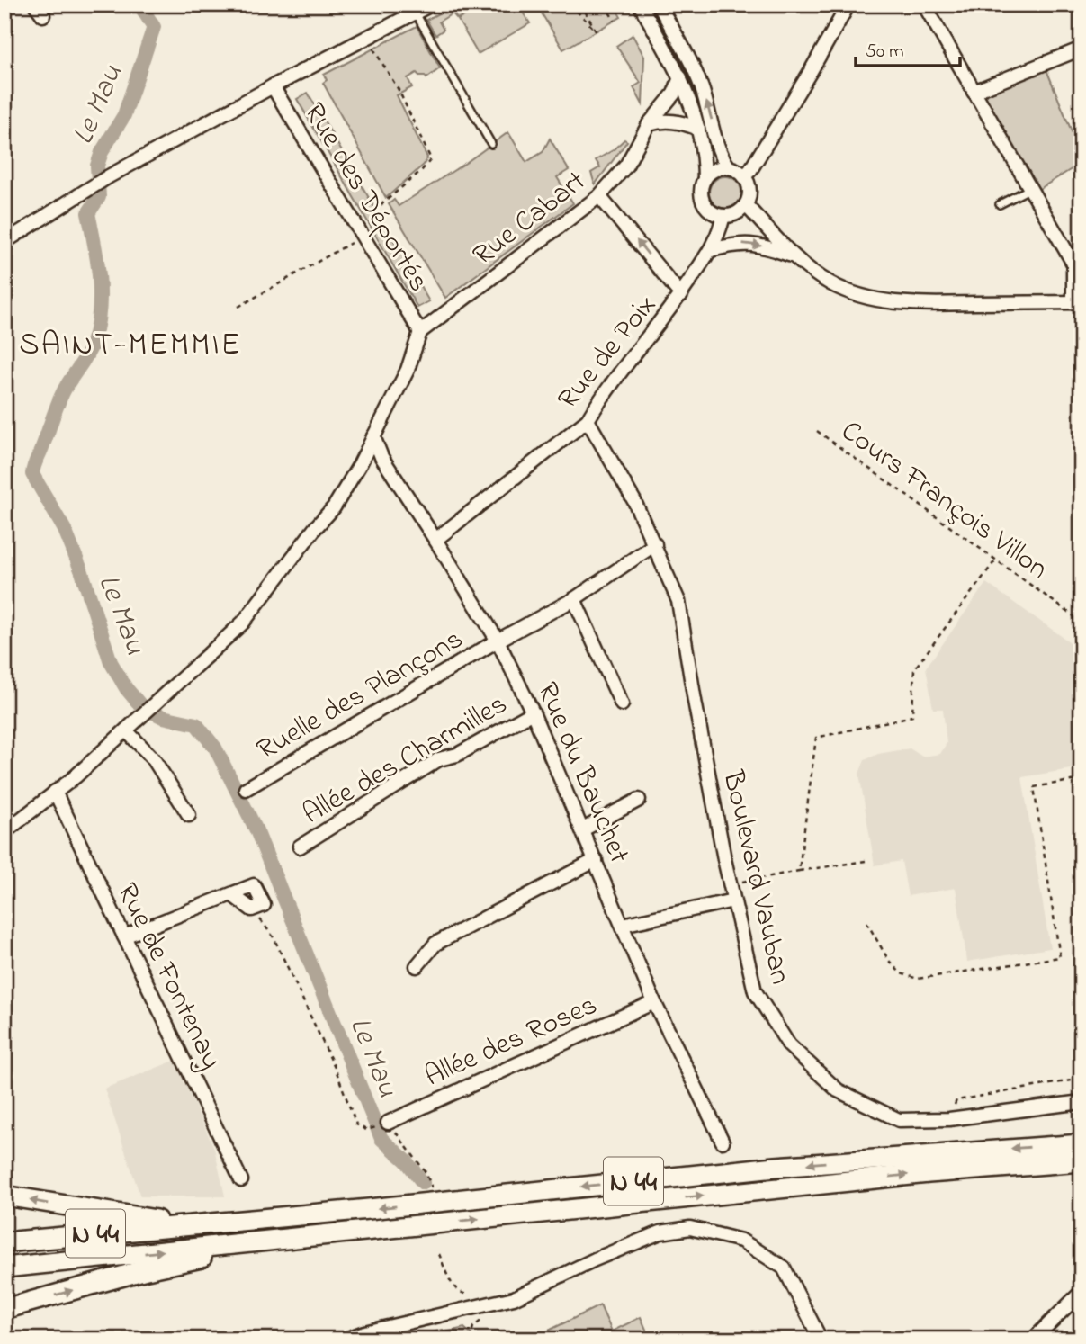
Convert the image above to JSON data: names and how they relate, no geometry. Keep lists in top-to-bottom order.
{
  "streets": {
    "main road": ["N 44"],
    "street": [
      "Rue des Déportés",
      "Rue Cabart",
      "Rue de Poix",
      "Ruelle des Plançons",
      "Allée des Charmilles",
      "Rue du Bauchet",
      "Boulevard Vauban",
      "Rue de Fontenay",
      "Allée des Roses"
    ],
    "path": ["Cours François Villon"]
  },
  "crossings": [
    ["Rue des Déportés", "Rue Cabart"],
    ["Rue de Poix", "Rue du Bauchet"],
    ["Rue de Poix", "Boulevard Vauban"],
    ["Ruelle des Plançons", "Rue du Bauchet"],
    ["Ruelle des Plançons", "Boulevard Vauban"],
    ["Allée des Charmilles", "Rue du Bauchet"],
    ["Rue du Bauchet", "Allée des Roses"]
  ],
  "districts": ["SAINT-MEMMIE"],
  "water": ["Le Mau"],
  "scale_bar": "50 m"
}
